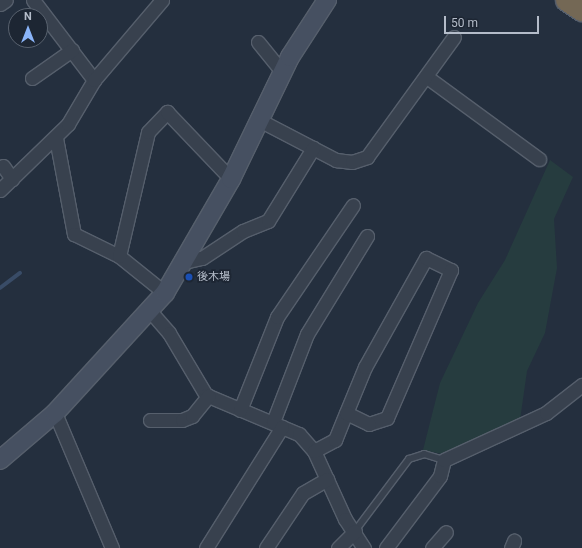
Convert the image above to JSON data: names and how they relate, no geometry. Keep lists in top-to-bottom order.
{
  "places": ["後木場"],
  "scale_bar": "50 m",
  "north": "top"
}
